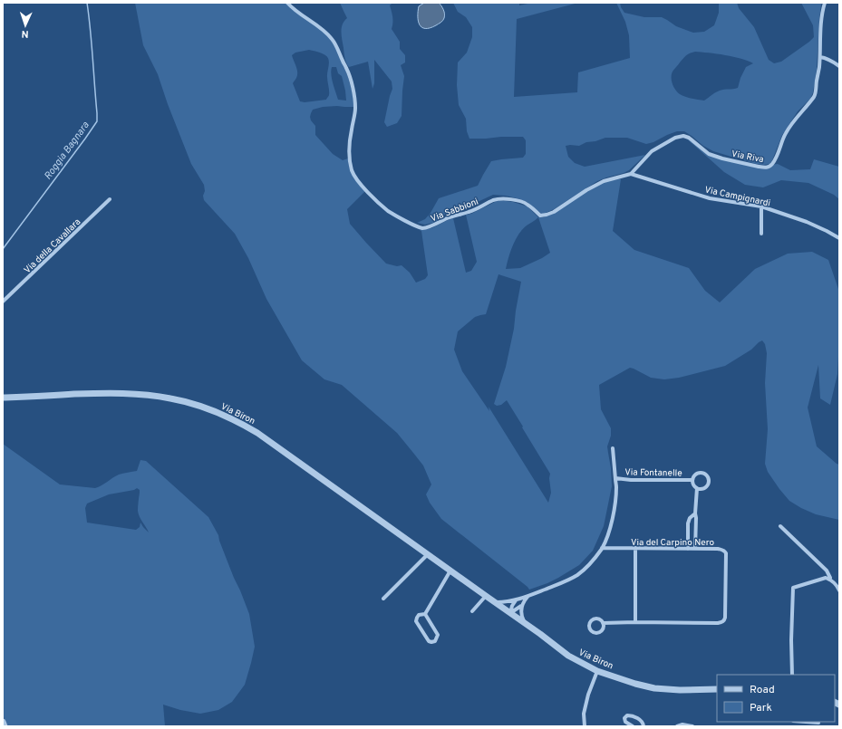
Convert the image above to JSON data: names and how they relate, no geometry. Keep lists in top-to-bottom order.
{
  "streets": {
    "street": [
      "Via Riva",
      "Via Campignardi",
      "Via Sabbioni",
      "Via della Cavallara",
      "Via Biron",
      "Via Fontanelle",
      "Via del Carpino Nero"
    ]
  },
  "crossings": [
    ["Via Riva", "Via Campignardi"],
    ["Via Riva", "Via Sabbioni"],
    ["Via Campignardi", "Via Sabbioni"]
  ],
  "water": ["Roggia Bagnara"],
  "legend": ["Road", "Park"],
  "north": "bottom"
}
